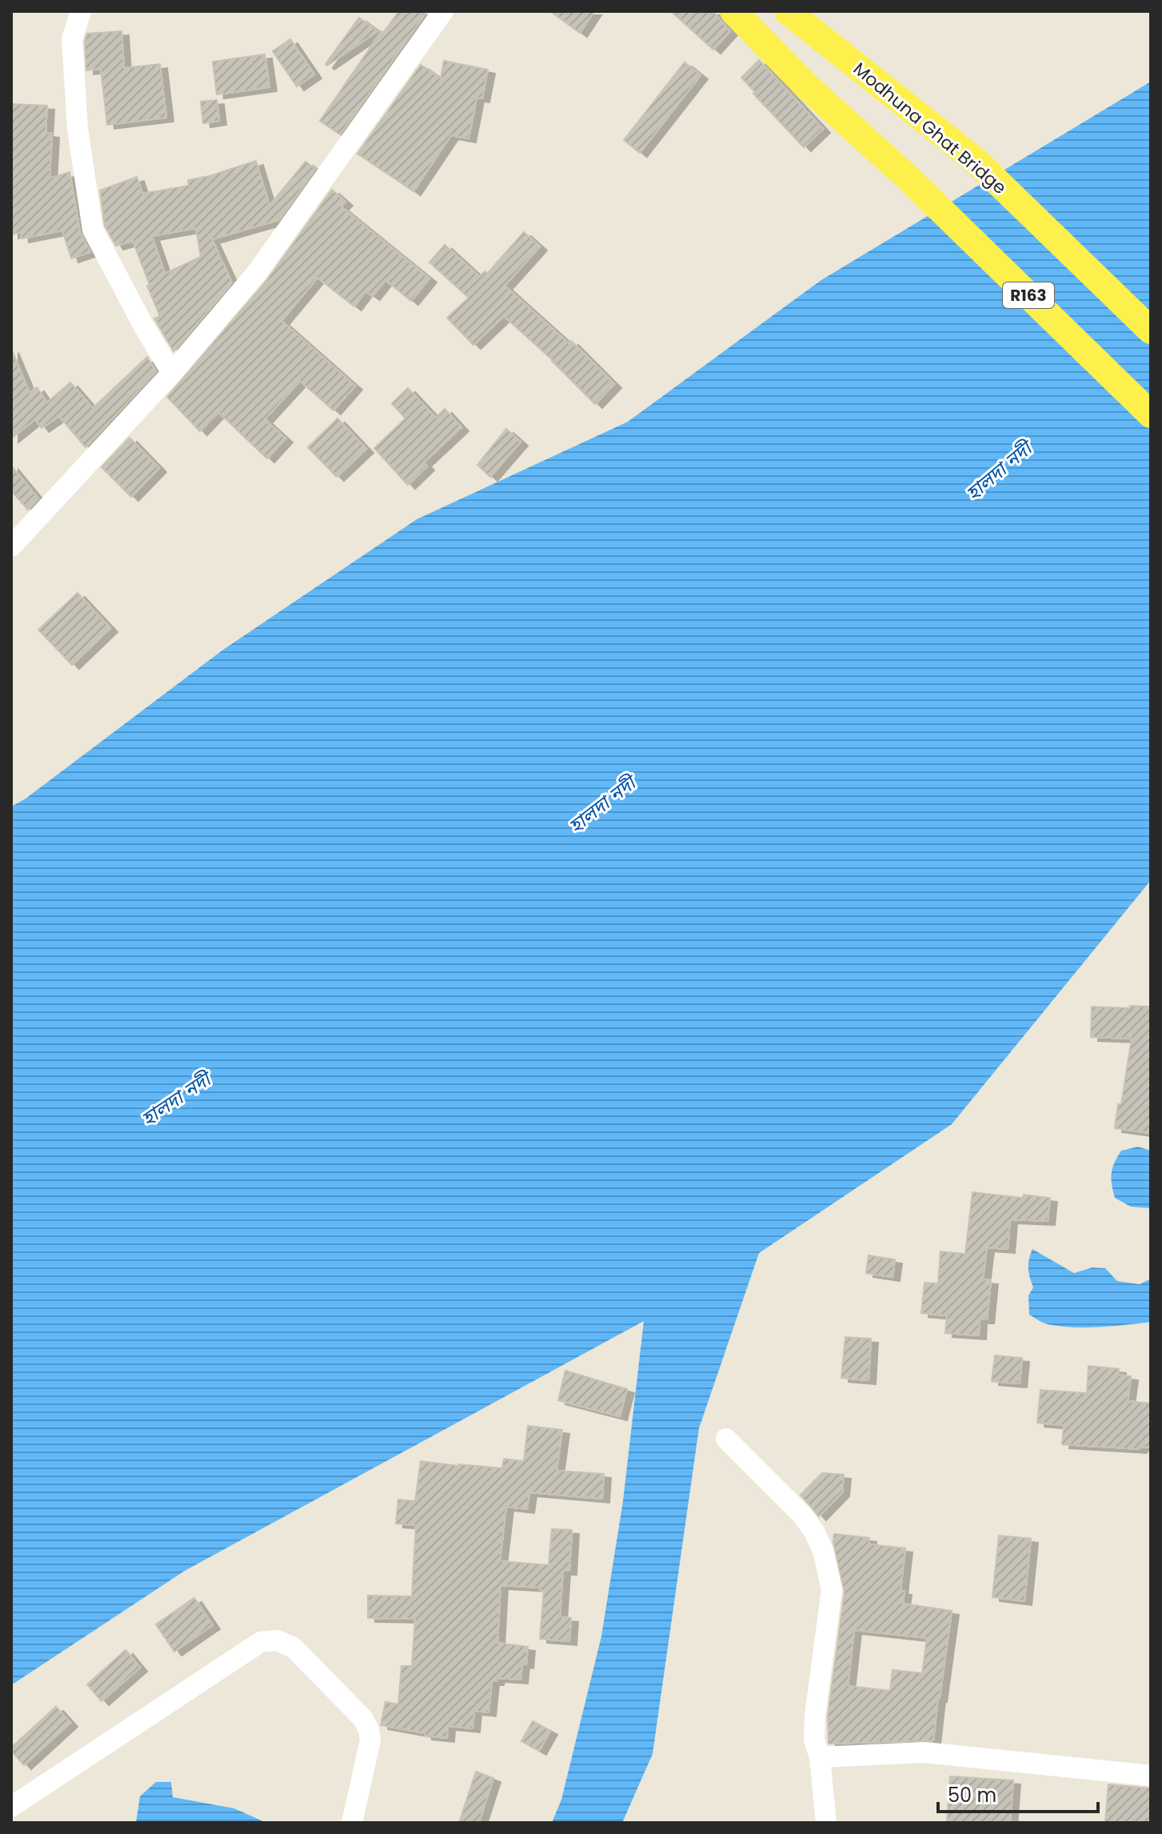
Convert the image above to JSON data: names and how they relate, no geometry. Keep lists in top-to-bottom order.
{
  "streets": {
    "main road": ["Modhuna Ghat Bridge", "R163"]
  },
  "water": ["হালদা নদী"],
  "scale_bar": "50 m"
}
